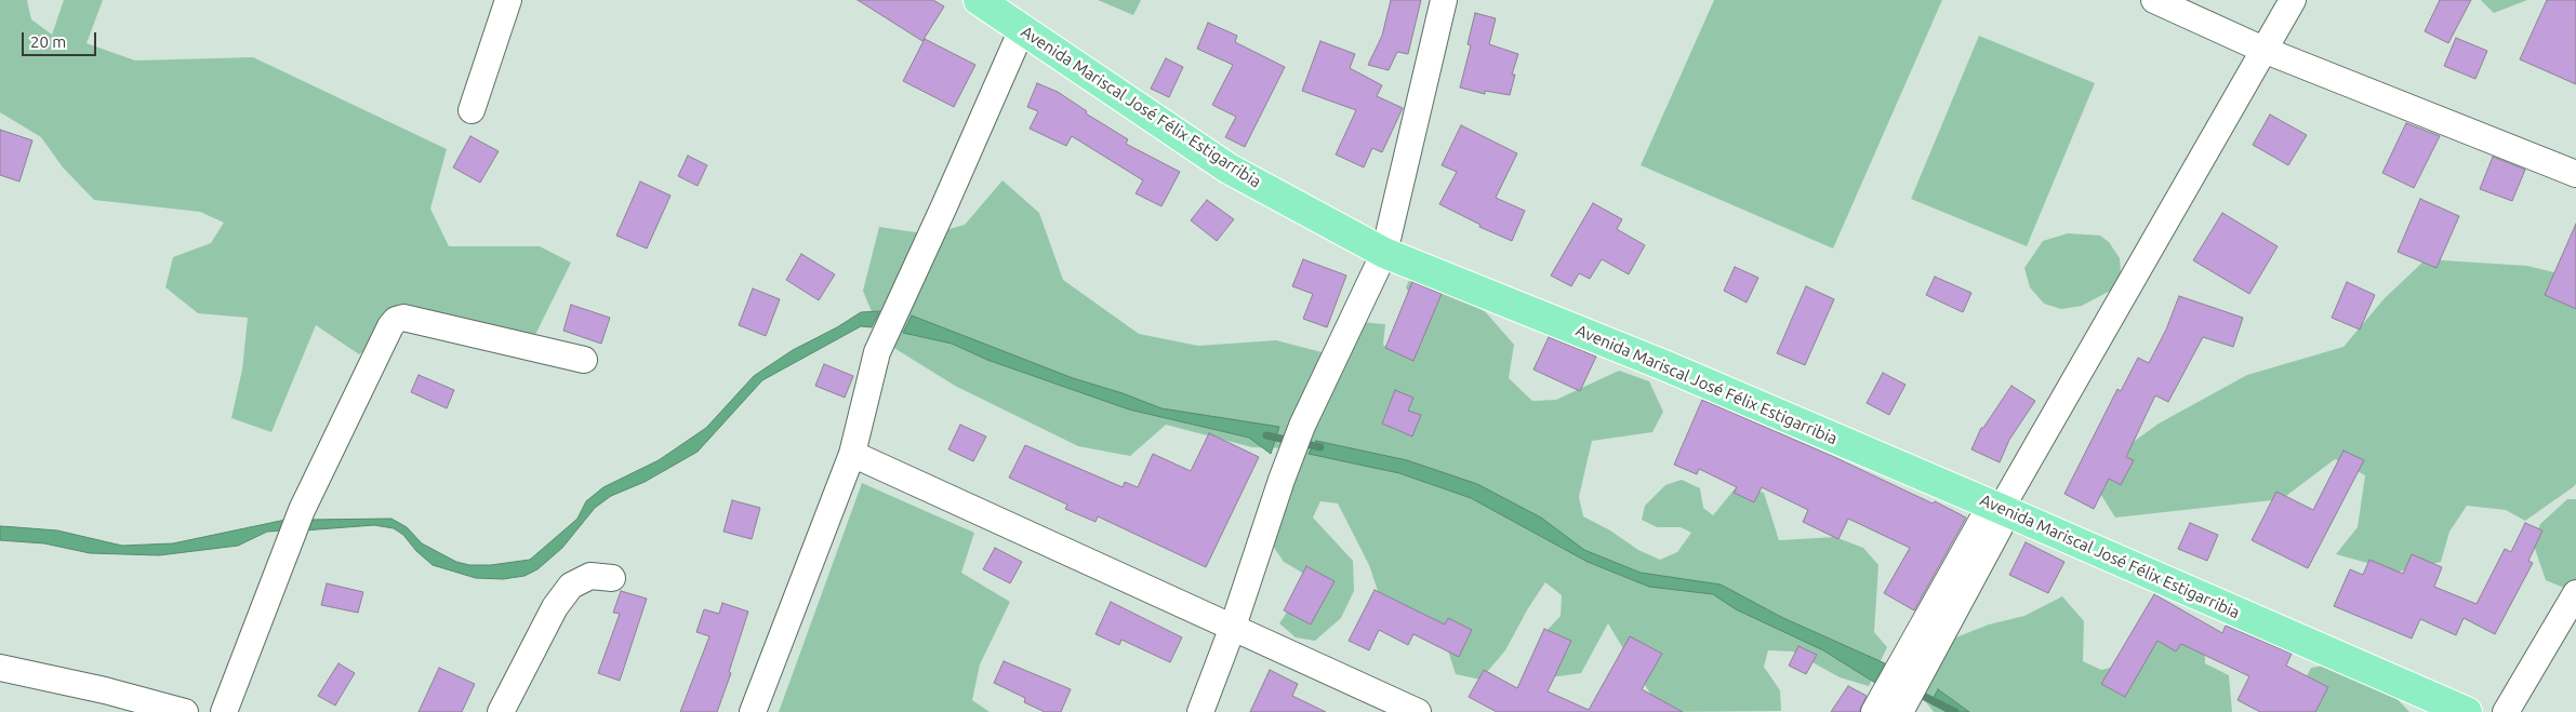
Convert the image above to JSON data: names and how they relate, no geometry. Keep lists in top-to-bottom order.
{
  "streets": {
    "main road": ["Avenida Mariscal José Félix Estigarribia"]
  },
  "scale_bar": "20 m"
}
